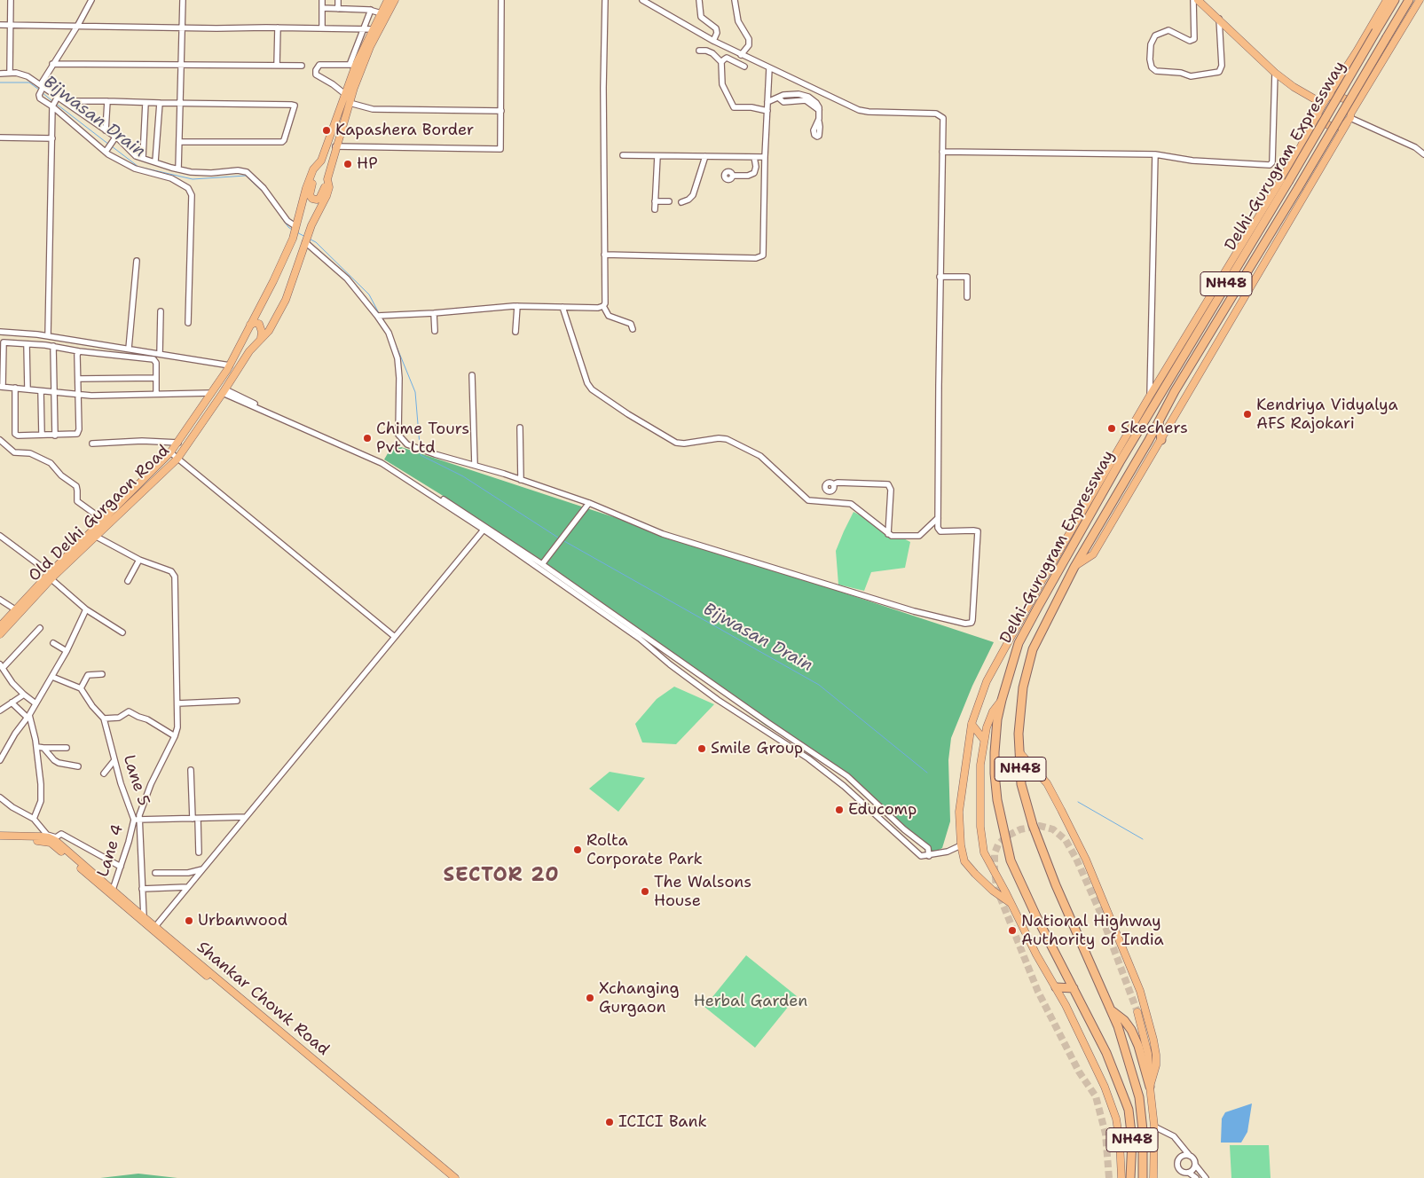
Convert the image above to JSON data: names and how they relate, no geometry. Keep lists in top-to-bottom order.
{
  "streets": {
    "highway": ["Delhi-Gurugram Expressway", "NH48"],
    "main road": ["Old Delhi Gurgaon Road", "Shankar Chowk Road"],
    "street": ["Lane 5", "Lane 4"]
  },
  "crossings": [
    ["Lane 5", "Lane 4"],
    ["Lane 5", "Shankar Chowk Road"],
    ["Lane 4", "Shankar Chowk Road"]
  ],
  "districts": ["SECTOR 20"],
  "water": ["Bijwasan Drain"],
  "parks": ["Herbal Garden"],
  "places": [
    "Kapashera Border",
    "HP",
    "Kendriya Vidyalya AFS Rajokari",
    "Skechers",
    "Chime Tours Pvt. Ltd",
    "Smile Group",
    "Educomp",
    "Rolta Corporate Park",
    "The Walsons House",
    "Urbanwood",
    "National Highway Authority of India",
    "Xchanging Gurgaon",
    "ICICI Bank"
  ]
}
